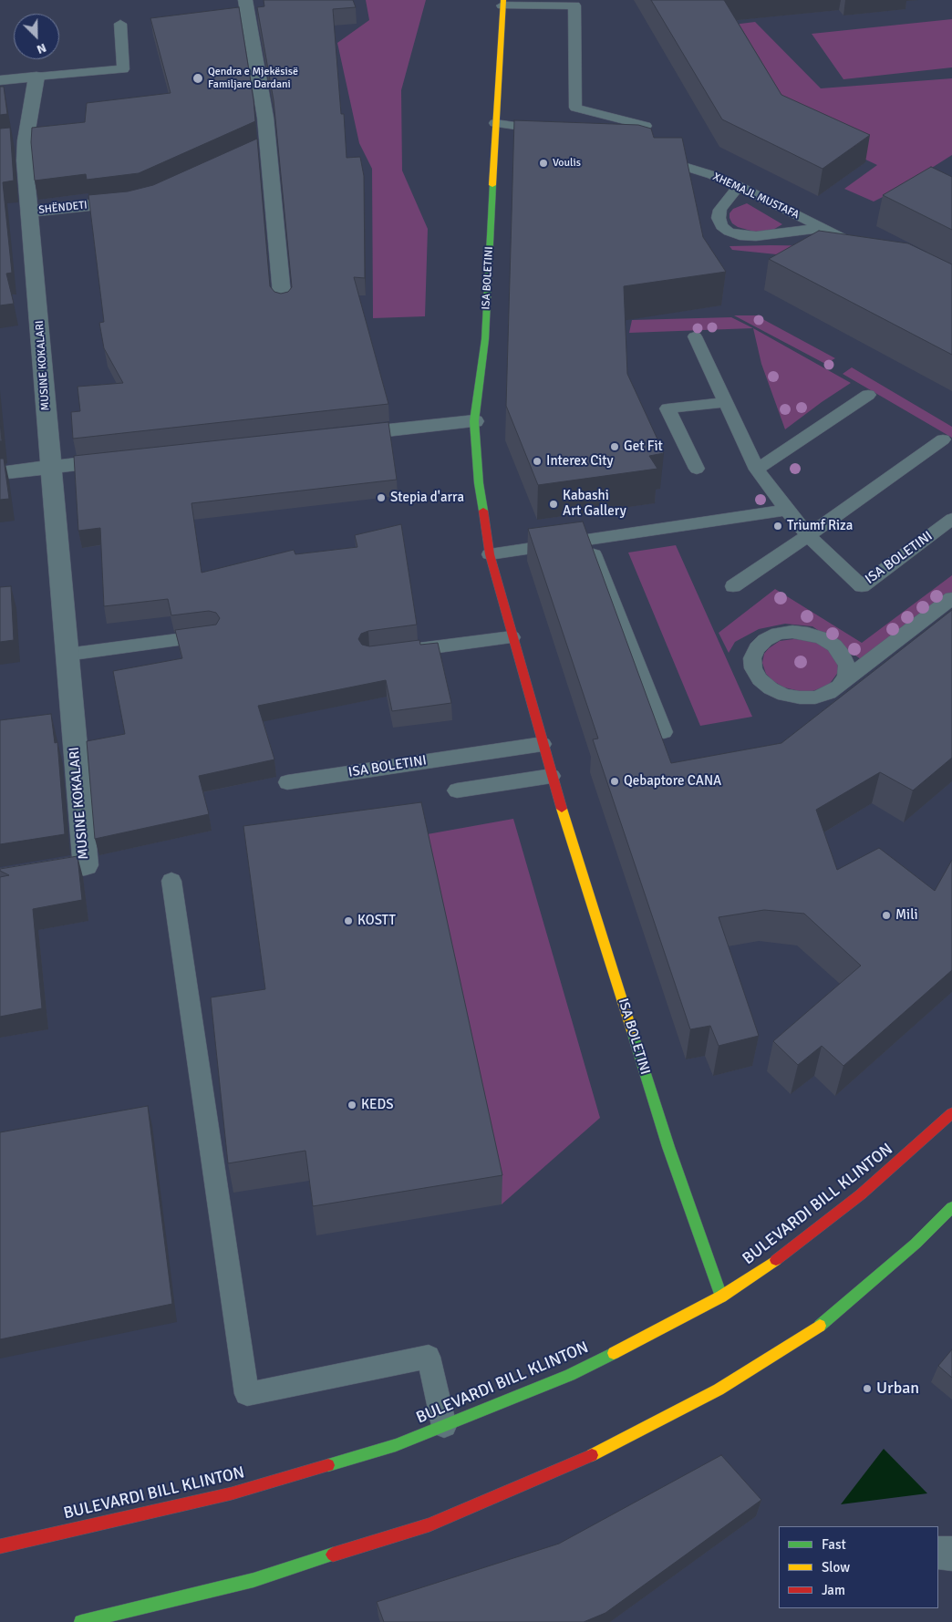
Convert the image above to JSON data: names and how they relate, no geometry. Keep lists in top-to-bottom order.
{
  "streets": {
    "street": [
      "SHËNDETI",
      "ISA BOLETINI",
      "MUSINE KOKALARI",
      "BULEVARDI BILL KLINTON"
    ],
    "lane": ["XHEMAJL MUSTAFA"]
  },
  "crossings": [
    ["SHËNDETI", "MUSINE KOKALARI"],
    ["ISA BOLETINI", "BULEVARDI BILL KLINTON"]
  ],
  "places": [
    "Qendra e Mjekësisë Familjare Dardani",
    "Voulis",
    "Get Fit",
    "Interex City",
    "Stepia d'arra",
    "Kabashi Art Gallery",
    "Triumf Riza",
    "Qebaptore CANA",
    "Mili",
    "KOSTT",
    "KEDS",
    "Urban"
  ],
  "legend": ["Fast", "Slow", "Jam"],
  "north": "bottom right"
}
